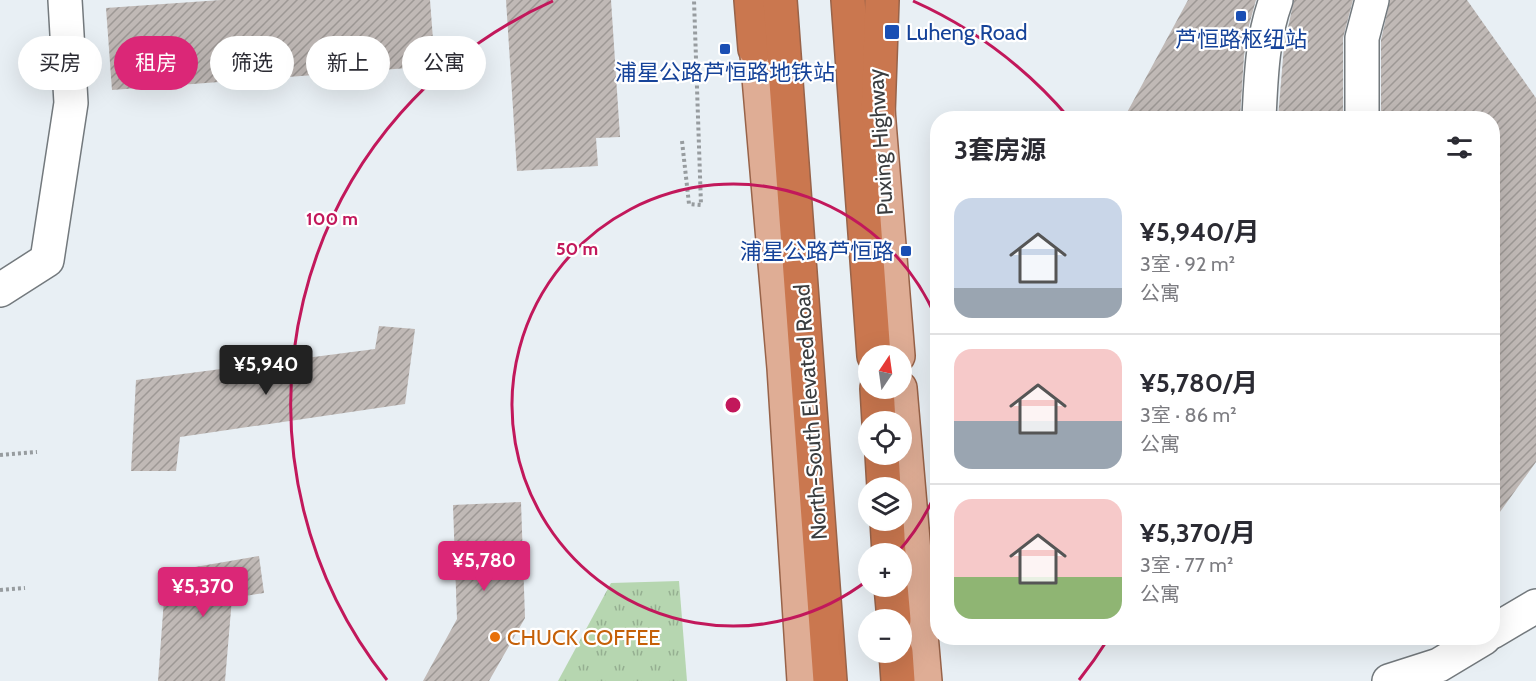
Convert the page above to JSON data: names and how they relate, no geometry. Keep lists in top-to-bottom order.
{
  "streets": {
    "highway": ["North-South Elevated Road"],
    "main road": ["Puxing Highway"]
  },
  "places": {
    "transit": [
      "芦恒路枢纽站",
      "Luheng Road",
      "浦星公路芦恒路地铁站",
      "浦星公路芦恒路"
    ],
    "other": ["CHUCK COFFEE"]
  },
  "north": "top",
  "page": {
    "chip": [
      "买房",
      "租房",
      "筛选",
      "新上",
      "公寓"
    ],
    "heading": "3套房源",
    "list": [
      {
        "name": "¥5,940/月",
        "note": "3室 · 92 m² · 公寓"
      },
      {
        "name": "¥5,780/月",
        "note": "3室 · 86 m² · 公寓"
      },
      {
        "name": "¥5,370/月",
        "note": "3室 · 77 m² · 公寓"
      }
    ],
    "map_buttons": ["+", "−"],
    "price": ["¥5,940", "¥5,780", "¥5,370"]
  },
  "rings": ["100 m", "50 m"]
}
